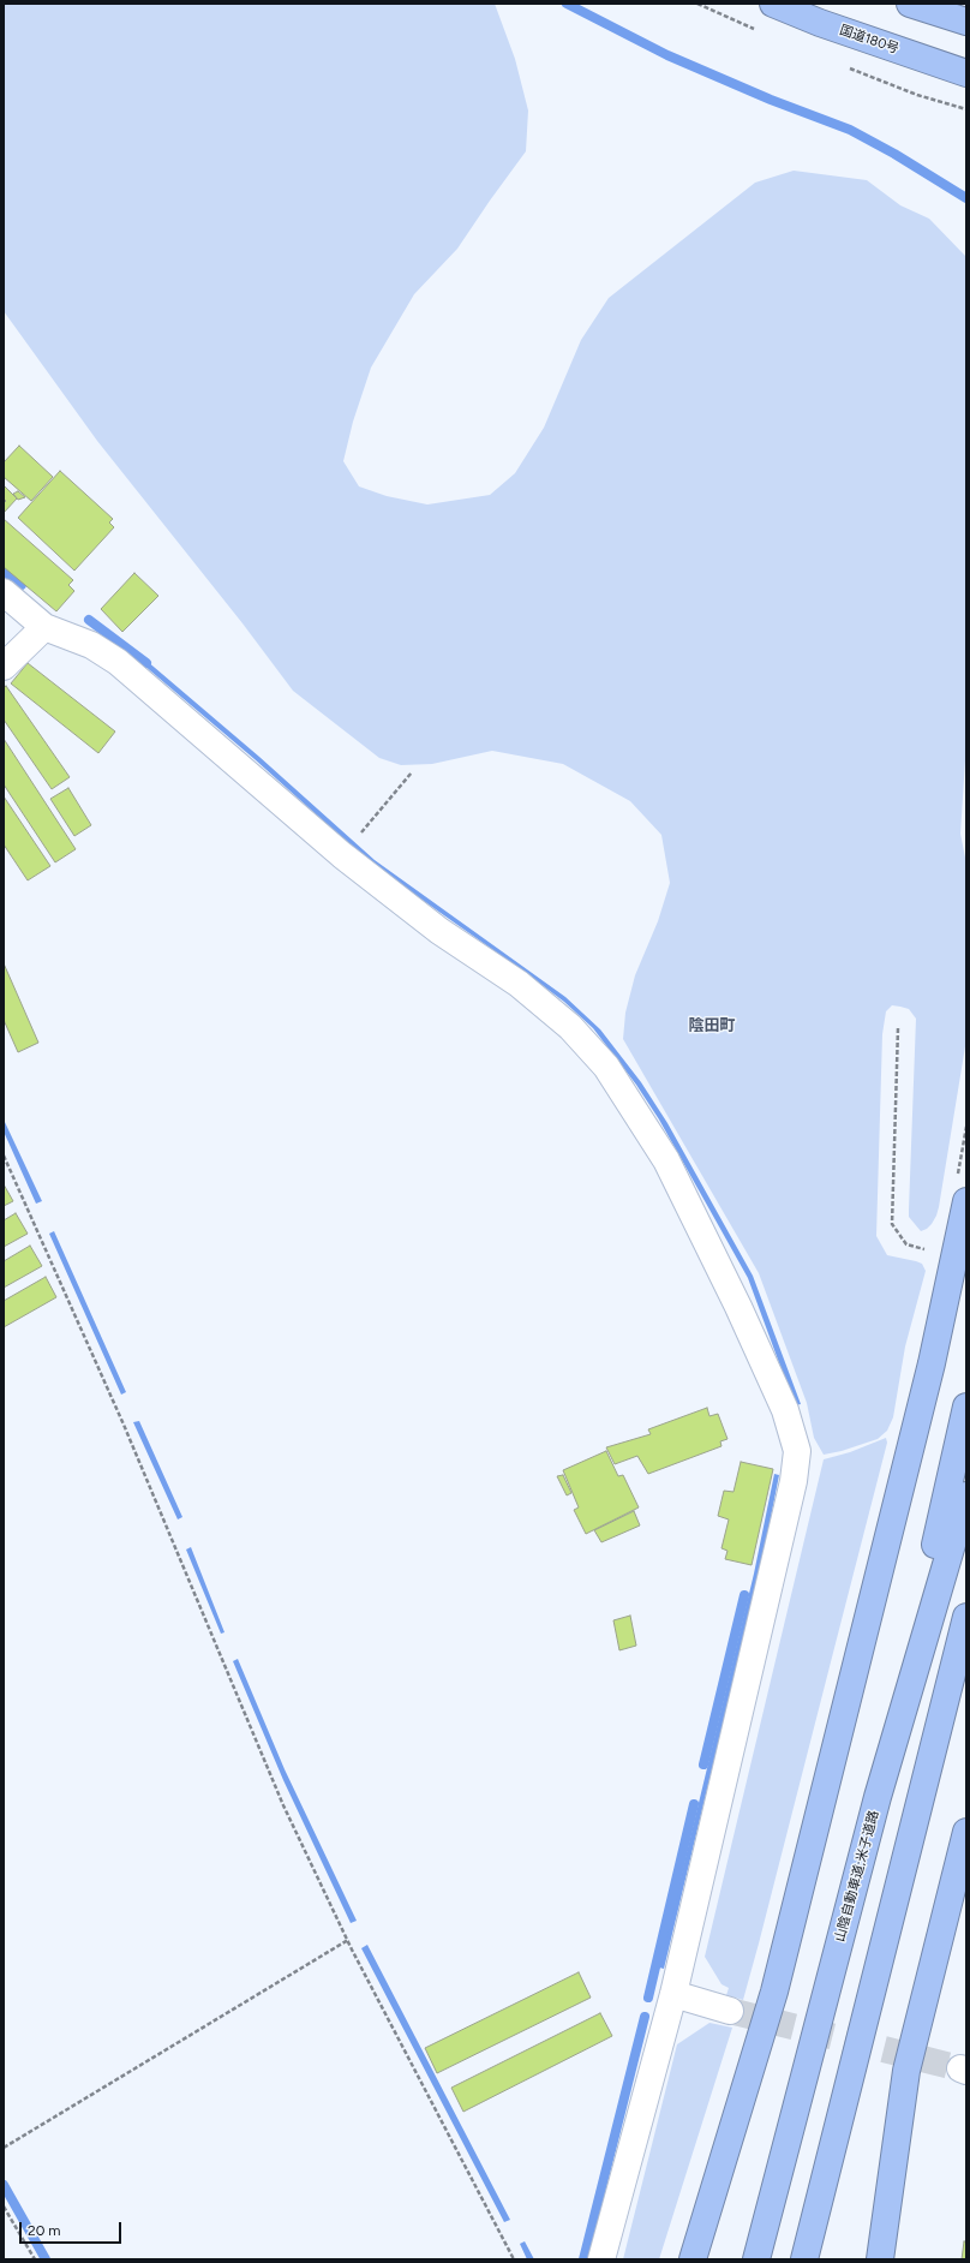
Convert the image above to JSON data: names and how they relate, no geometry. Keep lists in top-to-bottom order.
{
  "streets": {
    "highway": ["国道180号", "山陰自動車道;米子道路"]
  },
  "districts": ["陰田町"],
  "scale_bar": "20 m"
}
